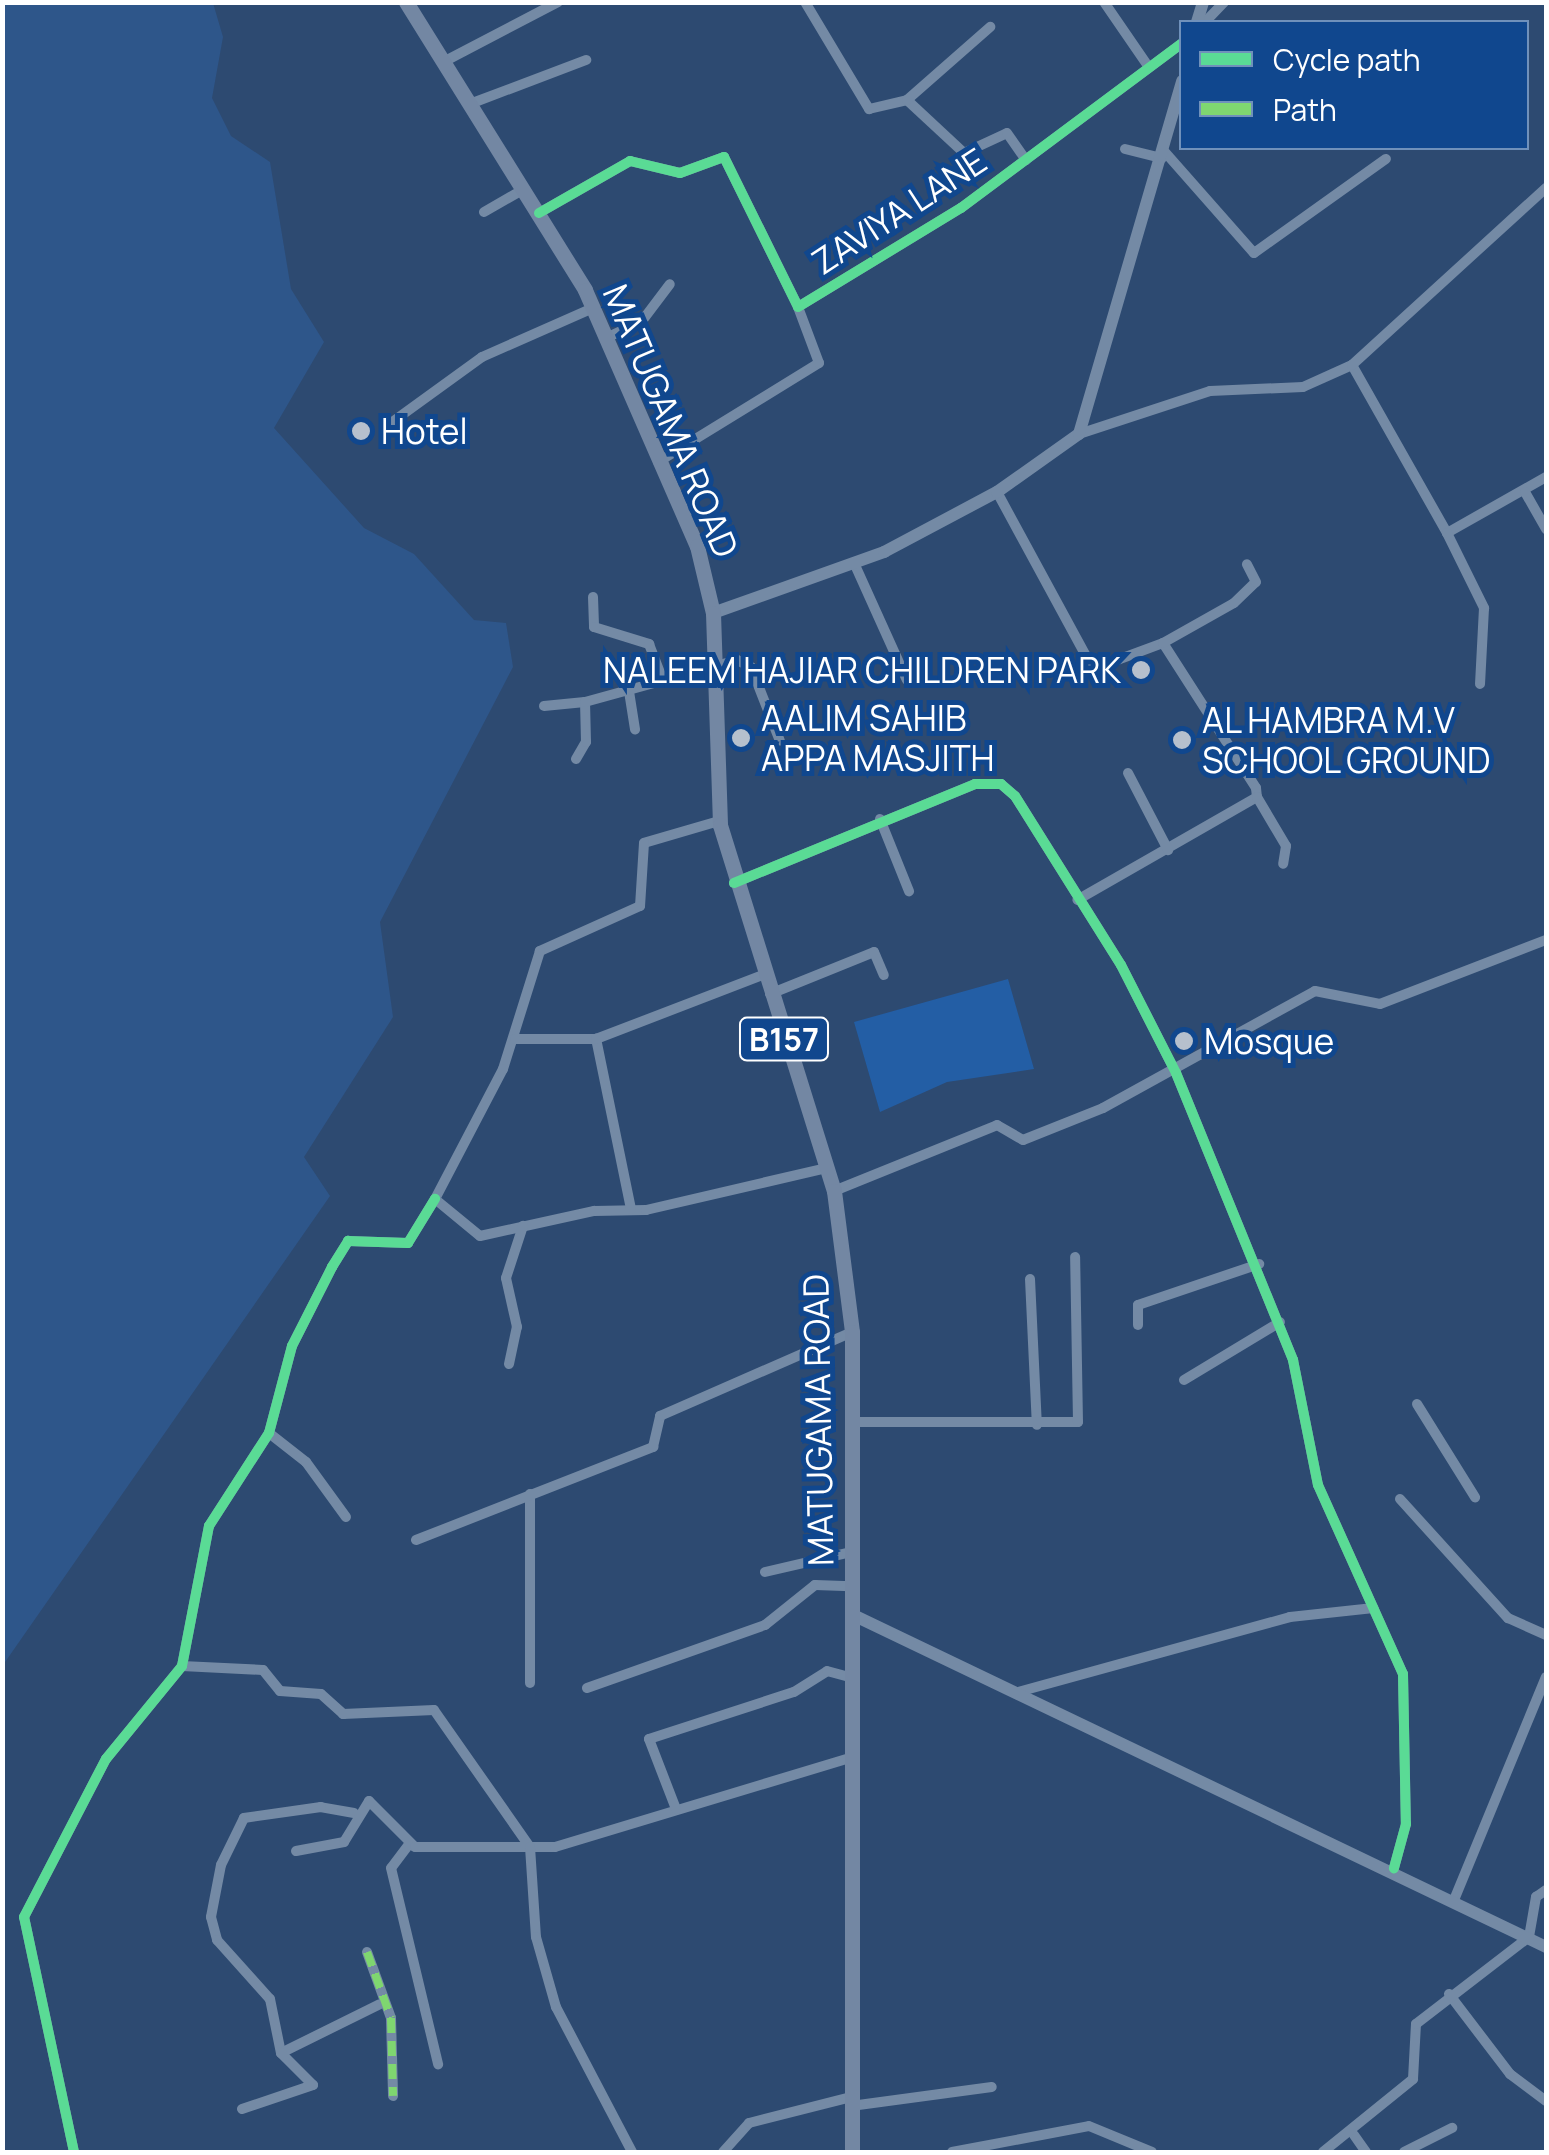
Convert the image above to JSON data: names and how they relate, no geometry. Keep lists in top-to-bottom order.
{
  "streets": {
    "main road": ["MATUGAMA ROAD", "B157"],
    "street": ["ZAVIYA LANE"]
  },
  "crossings": [
    ["ZAVIYA LANE", "MATUGAMA ROAD"]
  ],
  "places": [
    "Hotel",
    "NALEEM HAJIAR CHILDREN PARK",
    "AALIM SAHIB APPA MASJITH",
    "AL HAMBRA M.V SCHOOL GROUND",
    "Mosque"
  ],
  "legend": ["Cycle path", "Path"]
}
